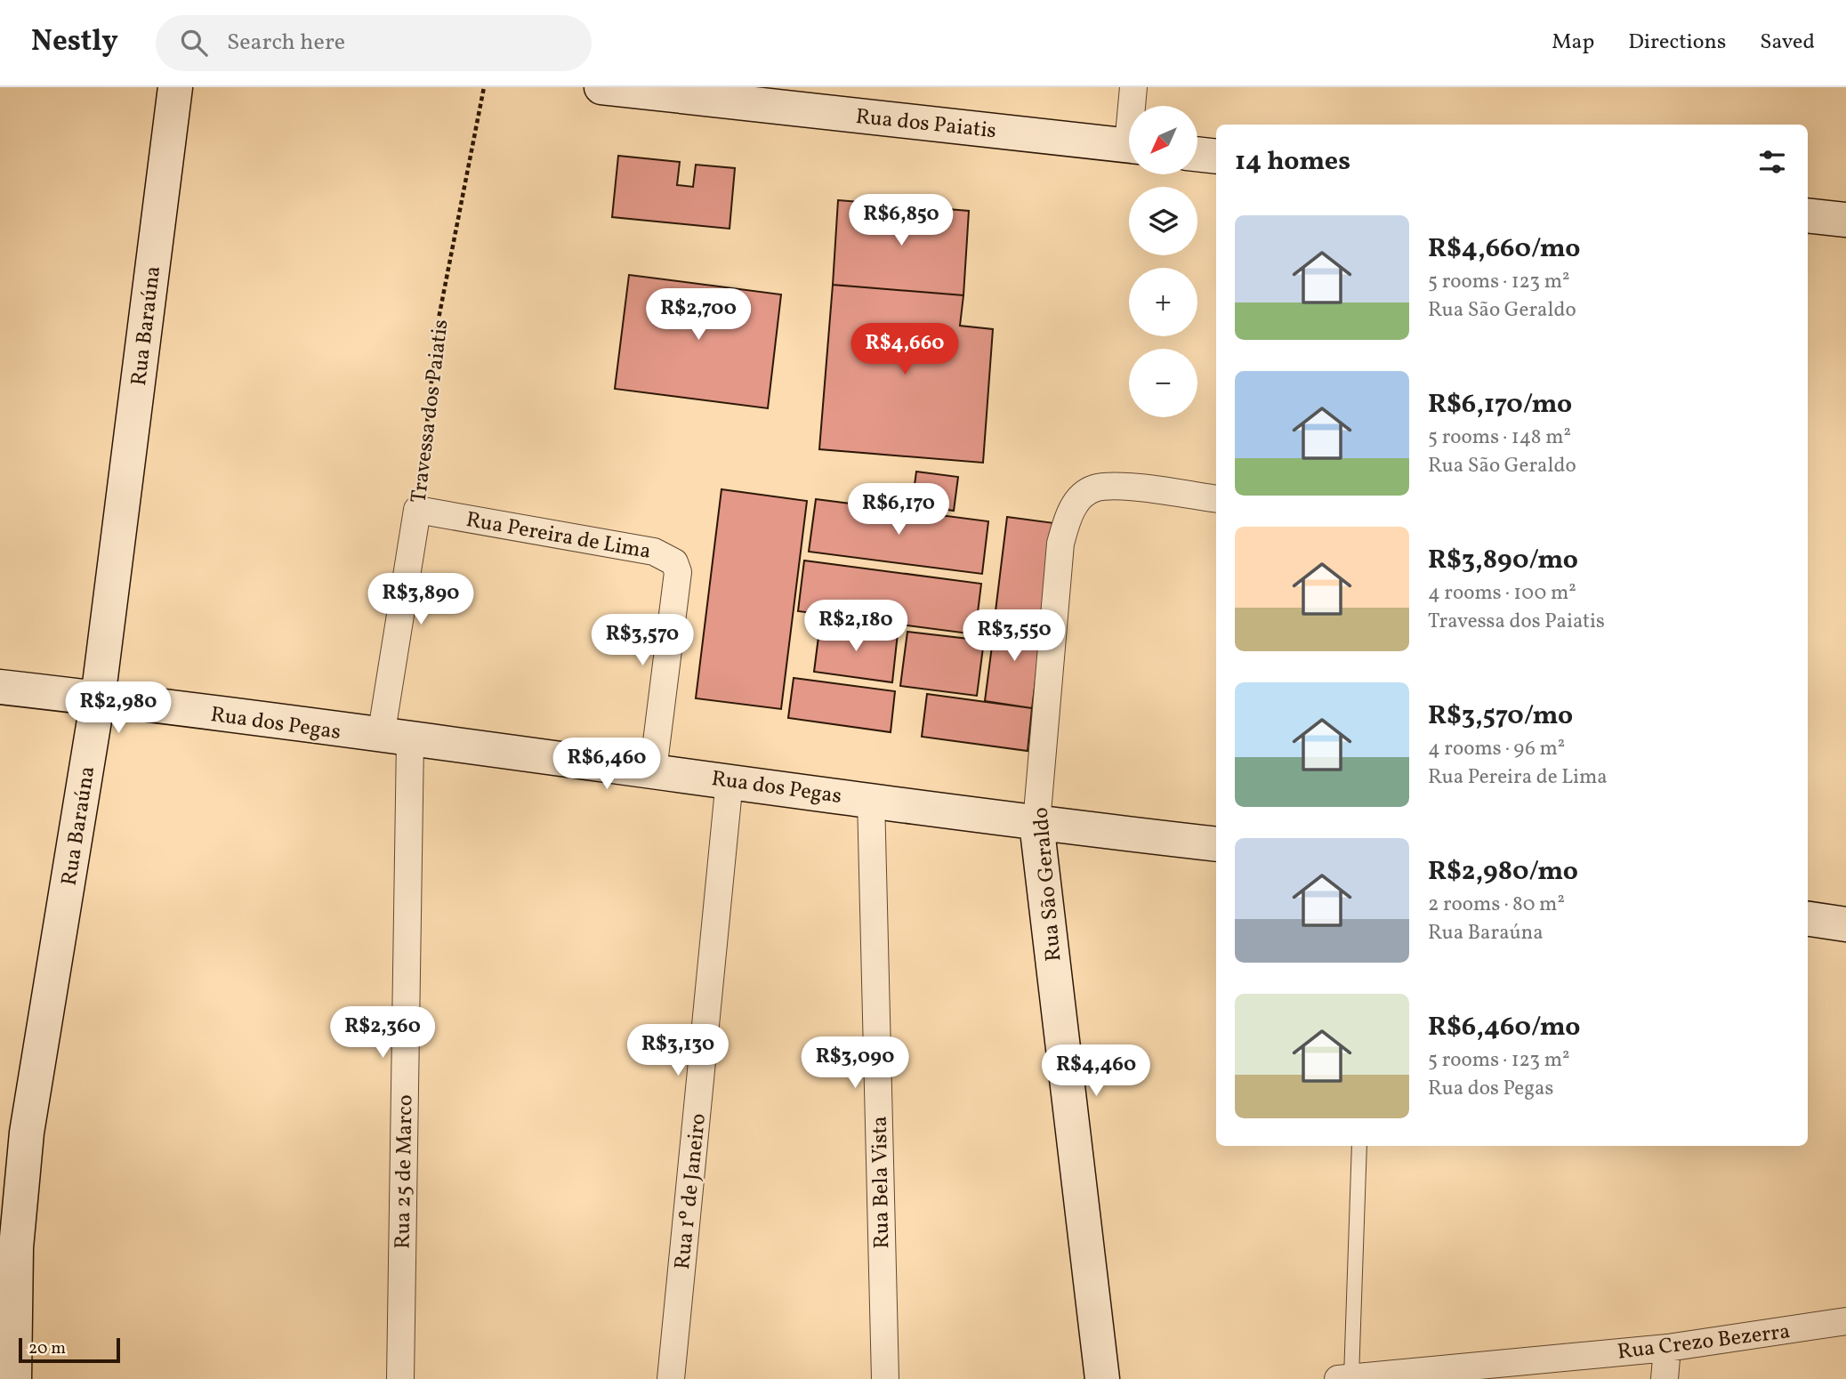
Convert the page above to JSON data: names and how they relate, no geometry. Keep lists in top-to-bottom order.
{
  "streets": {
    "main road": [
      "Rua dos Paiatis",
      "Rua Baraúna",
      "Rua dos Pegas",
      "Rua São Geraldo"
    ],
    "street": [
      "Travessa dos Paiatis",
      "Rua Pereira de Lima",
      "Rua 25 de Marco",
      "Rua Bela Vista",
      "Rua 1º de Janeiro",
      "Rua Crezo Bezerra"
    ]
  },
  "crossings": [
    ["Rua Baraúna", "Rua dos Pegas"],
    ["Travessa dos Paiatis", "Rua Pereira de Lima"],
    ["Travessa dos Paiatis", "Rua dos Pegas"],
    ["Travessa dos Paiatis", "Rua 25 de Marco"],
    ["Rua Pereira de Lima", "Rua dos Pegas"],
    ["Rua dos Pegas", "Rua São Geraldo"],
    ["Rua dos Pegas", "Rua 25 de Marco"],
    ["Rua dos Pegas", "Rua Bela Vista"],
    ["Rua dos Pegas", "Rua 1º de Janeiro"]
  ],
  "scale_bar": "20 m",
  "north": "bottom left",
  "page": {
    "header": "Nestly",
    "search": "Search here",
    "nav": ["Map", "Directions", "Saved"],
    "map_buttons": ["+", "−"],
    "heading": "14 homes",
    "price": [
      "R$6,850",
      "R$2,700",
      "R$4,660",
      "R$6,170",
      "R$3,890",
      "R$2,180",
      "R$3,550",
      "R$3,570",
      "R$2,980",
      "R$6,460",
      "R$2,360",
      "R$3,130",
      "R$3,090",
      "R$4,460"
    ],
    "list": [
      {
        "name": "R$4,660/mo",
        "note": "5 rooms · 123 m² · Rua São Geraldo"
      },
      {
        "name": "R$6,170/mo",
        "note": "5 rooms · 148 m² · Rua São Geraldo"
      },
      {
        "name": "R$3,890/mo",
        "note": "4 rooms · 100 m² · Travessa dos Paiatis"
      },
      {
        "name": "R$3,570/mo",
        "note": "4 rooms · 96 m² · Rua Pereira de Lima"
      },
      {
        "name": "R$2,980/mo",
        "note": "2 rooms · 80 m² · Rua Baraúna"
      },
      {
        "name": "R$6,460/mo",
        "note": "5 rooms · 123 m² · Rua dos Pegas"
      }
    ],
    "scale": "20 m"
  }
}
